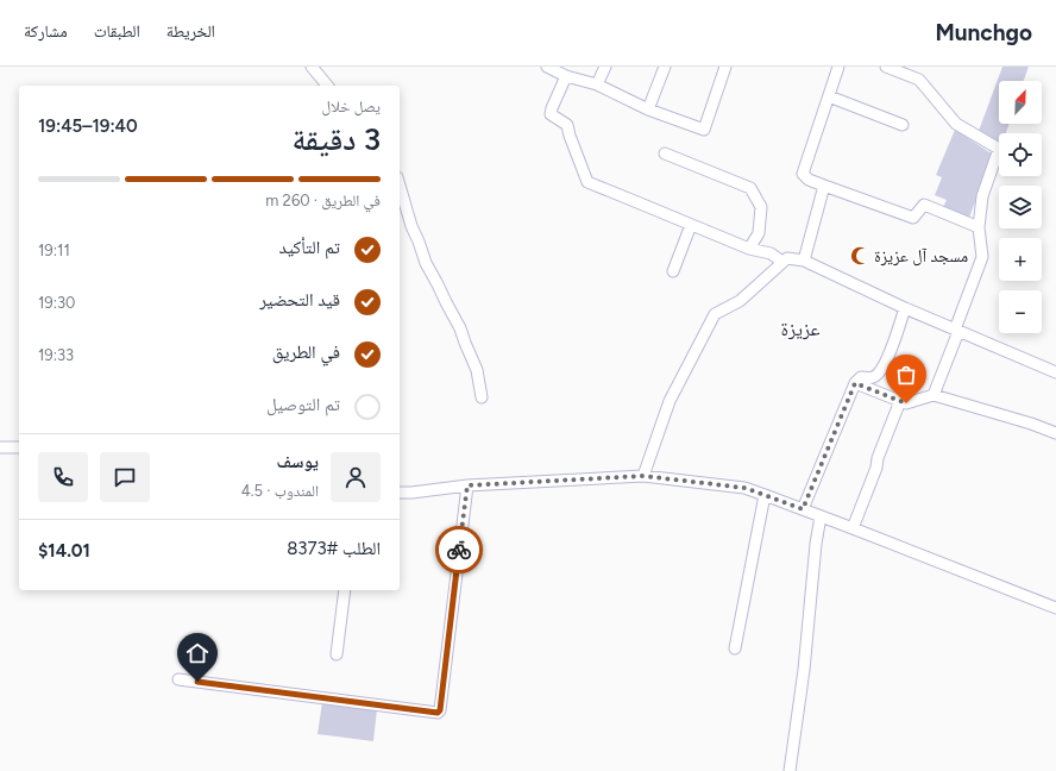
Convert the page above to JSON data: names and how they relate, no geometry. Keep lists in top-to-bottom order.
{
  "districts": ["عزيزة"],
  "places": {
    "mosque": ["مسجد آل عزيزة"]
  },
  "north": "top right",
  "page": {
    "header": "Munchgo",
    "nav": ["الخريطة", "الطبقات", "مشاركة"],
    "map_buttons": ["+", "−"],
    "heading": ["3 دقيقة", "يصل خلال", "19:40–19:45"],
    "panel": [
      "يوسف",
      "المندوب · 4.5",
      "الطلب #8373",
      "$14.01"
    ],
    "bar": "في الطريق · 260 m",
    "list": [
      ["تم التأكيد", "19:11"],
      ["قيد التحضير", "19:30"],
      ["في الطريق", "19:33"],
      "تم التوصيل"
    ]
  }
}
